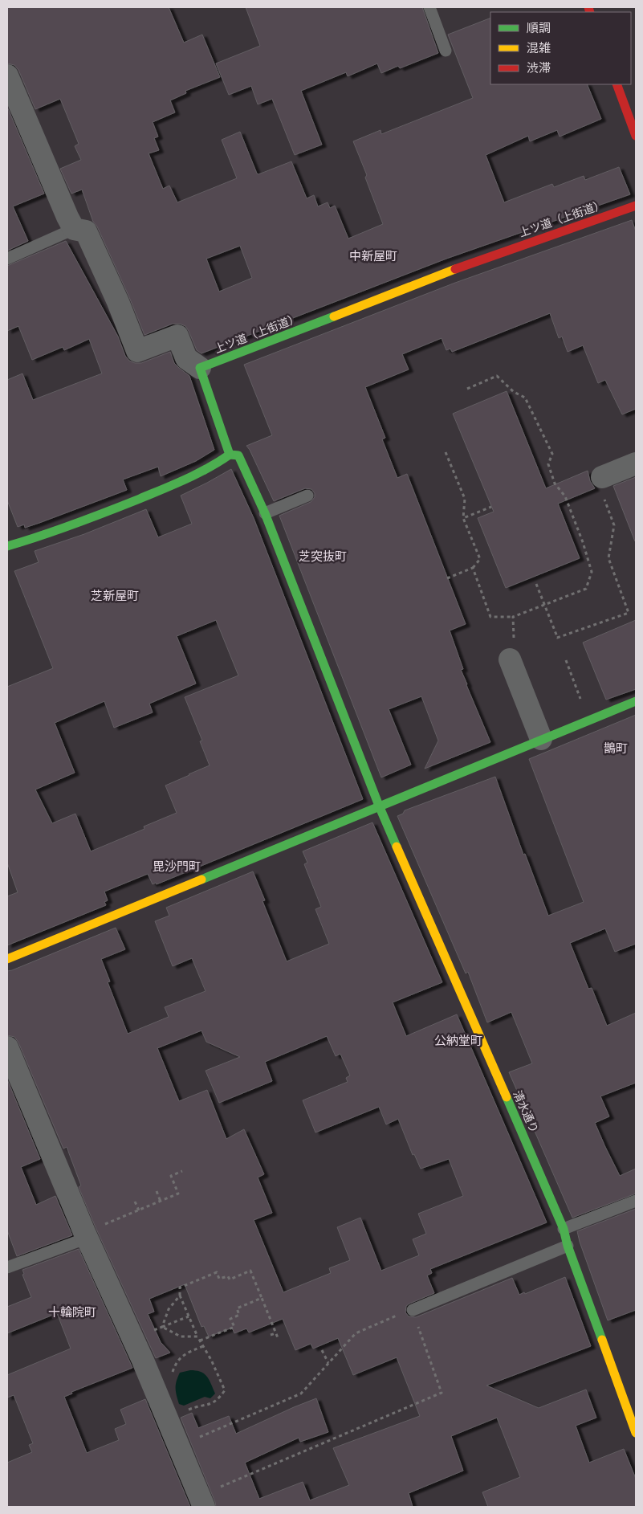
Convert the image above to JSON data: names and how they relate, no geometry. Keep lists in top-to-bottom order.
{
  "streets": {
    "street": ["上ツ道（上街道）", "清水通り"]
  },
  "districts": [
    "中新屋町",
    "芝突抜町",
    "芝新屋町",
    "鵲町",
    "毘沙門町",
    "公納堂町",
    "十輪院町"
  ],
  "legend": ["順調", "混雑", "渋滞"]
}
